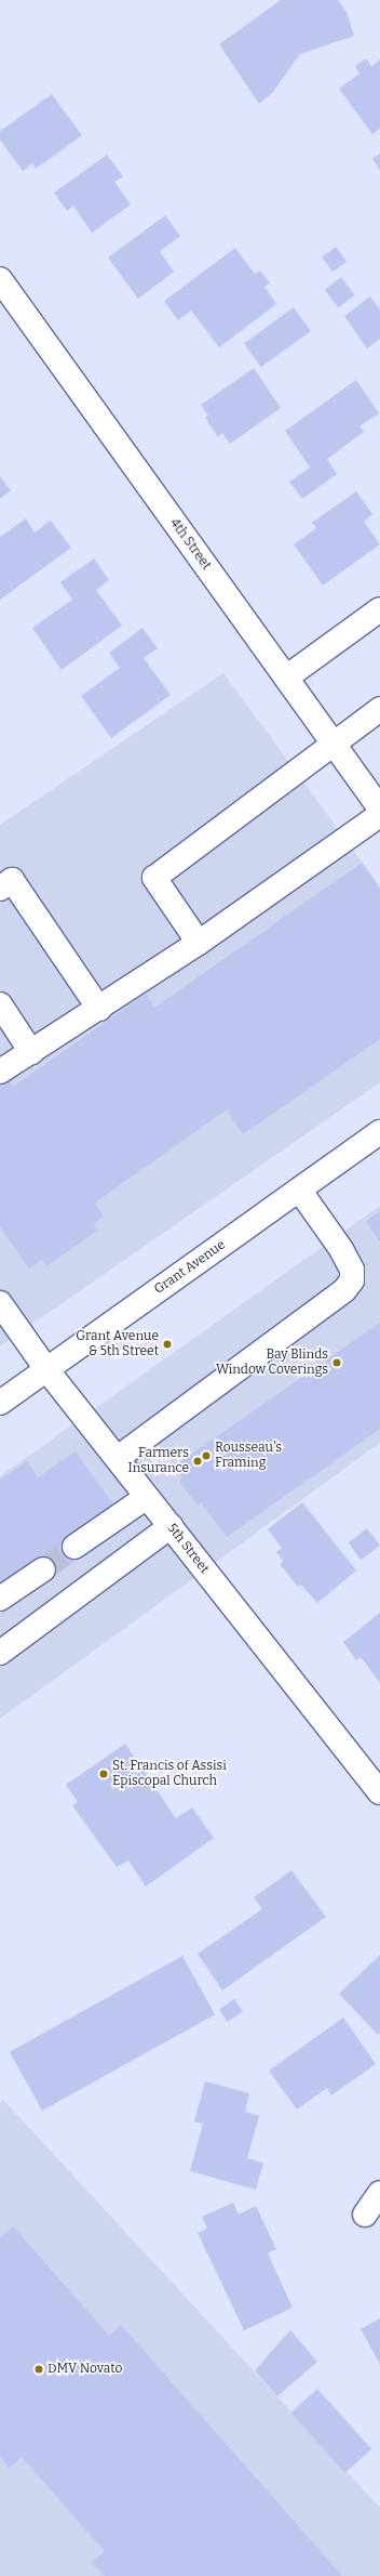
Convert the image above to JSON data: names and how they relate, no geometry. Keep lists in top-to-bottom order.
{
  "streets": {
    "street": ["4th Street", "Grant Avenue", "5th Street"]
  },
  "crossings": [
    ["Grant Avenue", "5th Street"]
  ],
  "places": [
    "Grant Avenue & 5th Street",
    "Bay Blinds Window Coverings",
    "Rousseau's Framing",
    "Farmers Insurance",
    "St. Francis of Assisi Episcopal Church",
    "DMV Novato"
  ]
}
